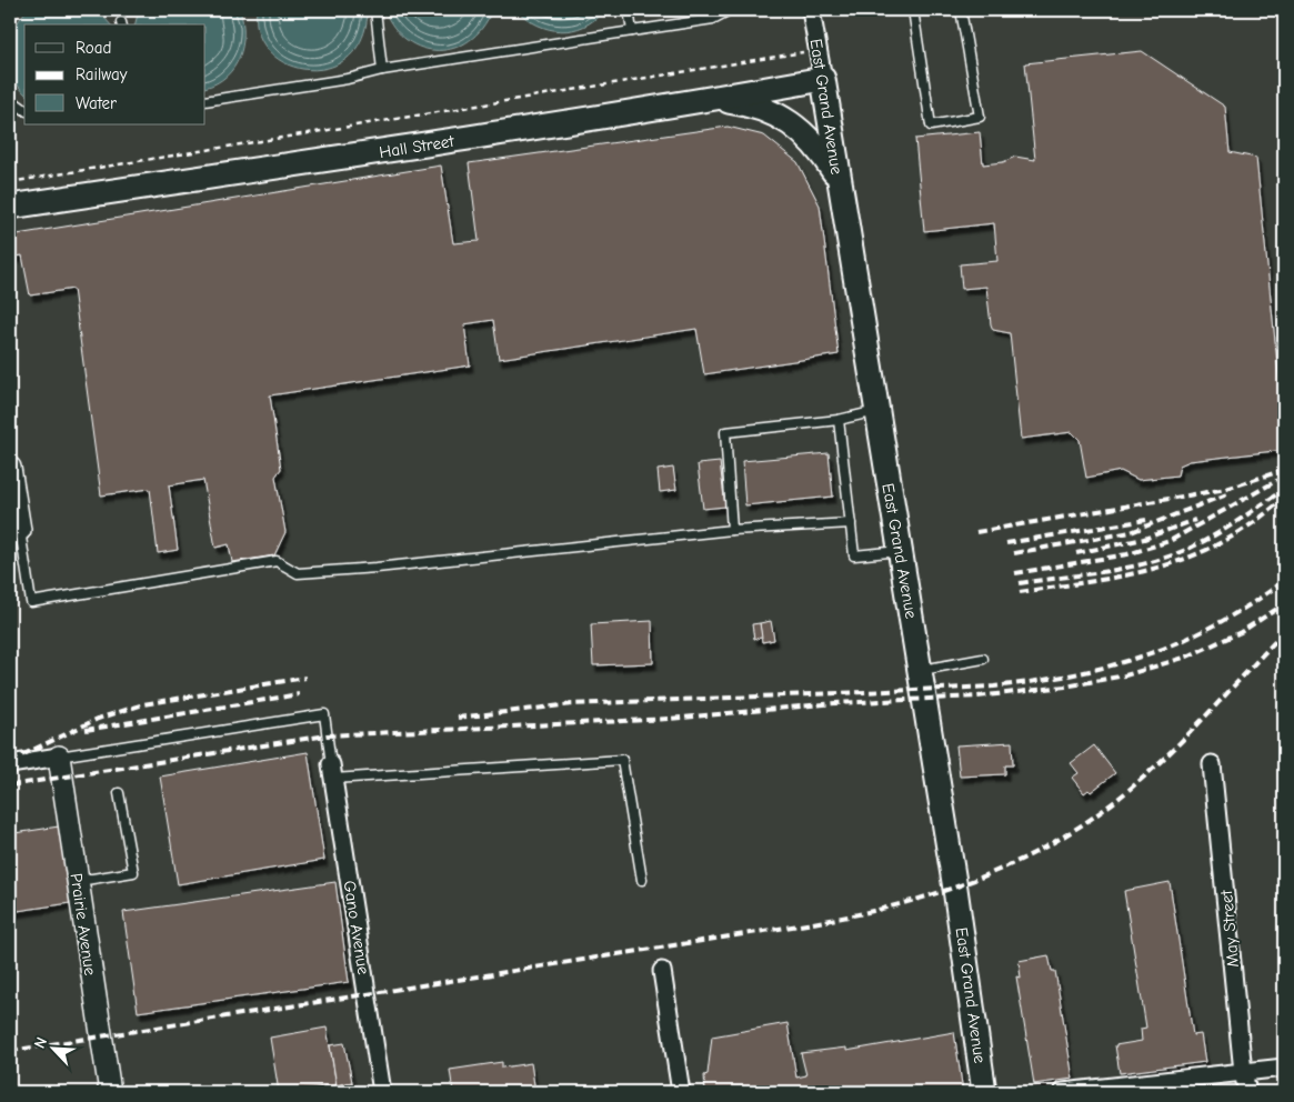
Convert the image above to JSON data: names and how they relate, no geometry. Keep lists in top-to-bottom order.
{
  "streets": {
    "main road": ["East Grand Avenue", "Hall Street"],
    "street": ["Prairie Avenue", "Gano Avenue", "May Street"]
  },
  "crossings": [
    ["East Grand Avenue", "Hall Street"]
  ],
  "legend": ["Road", "Railway", "Water"],
  "north": "top left"
}
